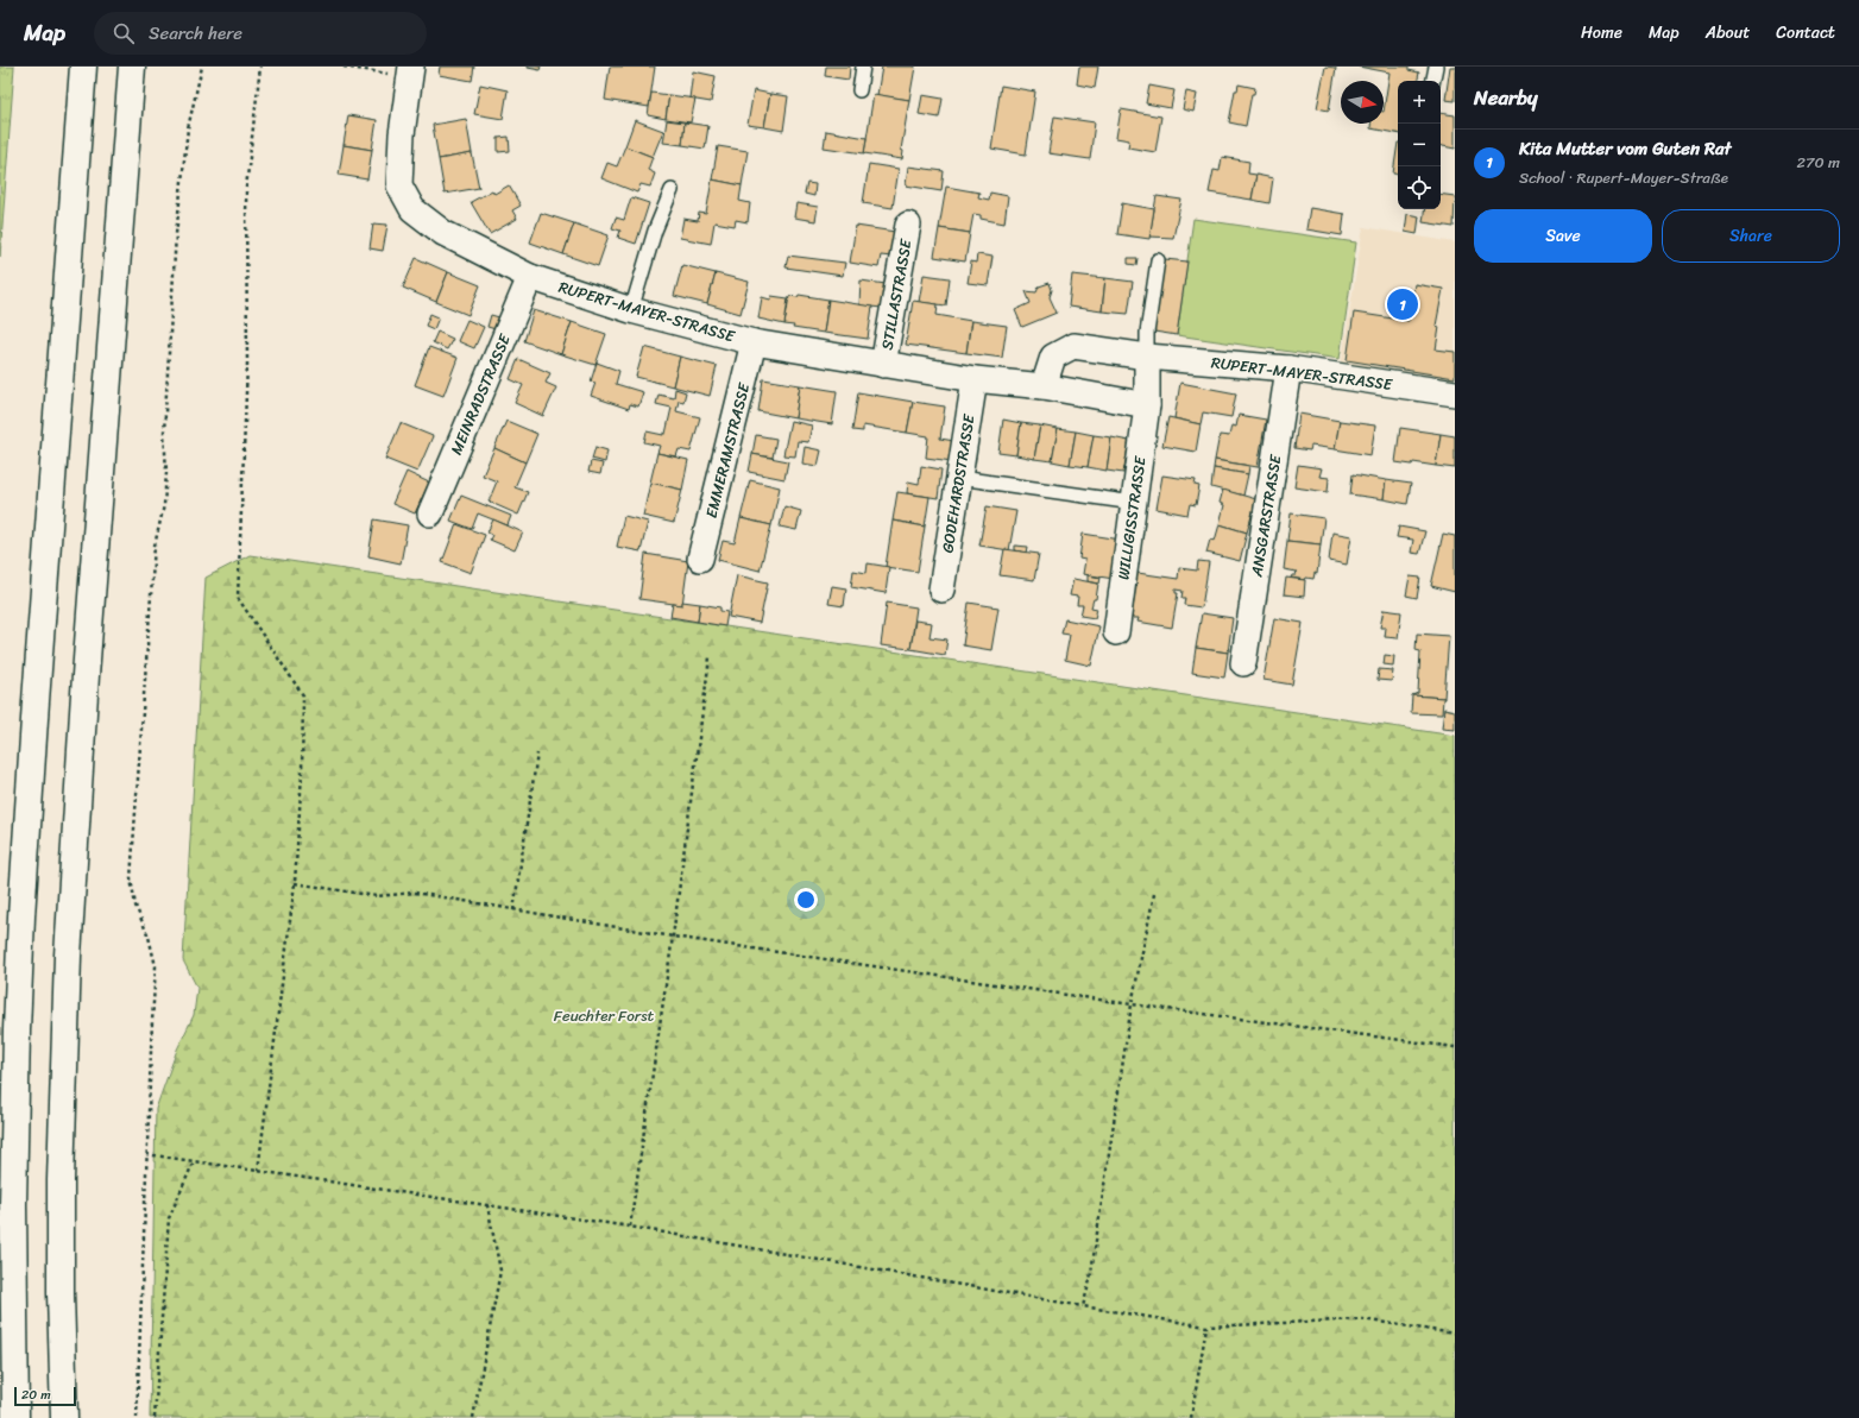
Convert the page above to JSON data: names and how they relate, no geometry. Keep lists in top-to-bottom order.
{
  "streets": {
    "street": [
      "STILLASTRASSE",
      "RUPERT-MAYER-STRASSE",
      "MEINRADSTRASSE",
      "EMMERAMSTRASSE",
      "GODEHARDSTRASSE",
      "ANSGARSTRASSE",
      "WILLIGISSTRASSE"
    ]
  },
  "crossings": [
    ["STILLASTRASSE", "RUPERT-MAYER-STRASSE"],
    ["RUPERT-MAYER-STRASSE", "MEINRADSTRASSE"],
    ["RUPERT-MAYER-STRASSE", "EMMERAMSTRASSE"],
    ["RUPERT-MAYER-STRASSE", "GODEHARDSTRASSE"],
    ["RUPERT-MAYER-STRASSE", "ANSGARSTRASSE"],
    ["RUPERT-MAYER-STRASSE", "WILLIGISSTRASSE"]
  ],
  "parks": ["Feuchter Forst"],
  "scale_bar": "20 m",
  "north": "right",
  "page": {
    "header": "Map",
    "search": "Search here",
    "nav": [
      "Home",
      "Map",
      "About",
      "Contact"
    ],
    "heading": "Nearby",
    "map_buttons": ["+", "−"],
    "list": [
      {
        "mark": "1",
        "name": "Kita Mutter vom Guten Rat",
        "note": "School · Rupert-Mayer-Straße",
        "value": "270 m"
      }
    ],
    "buttons": ["Save", "Share"],
    "pins": "1",
    "scale": "20 m"
  }
}
